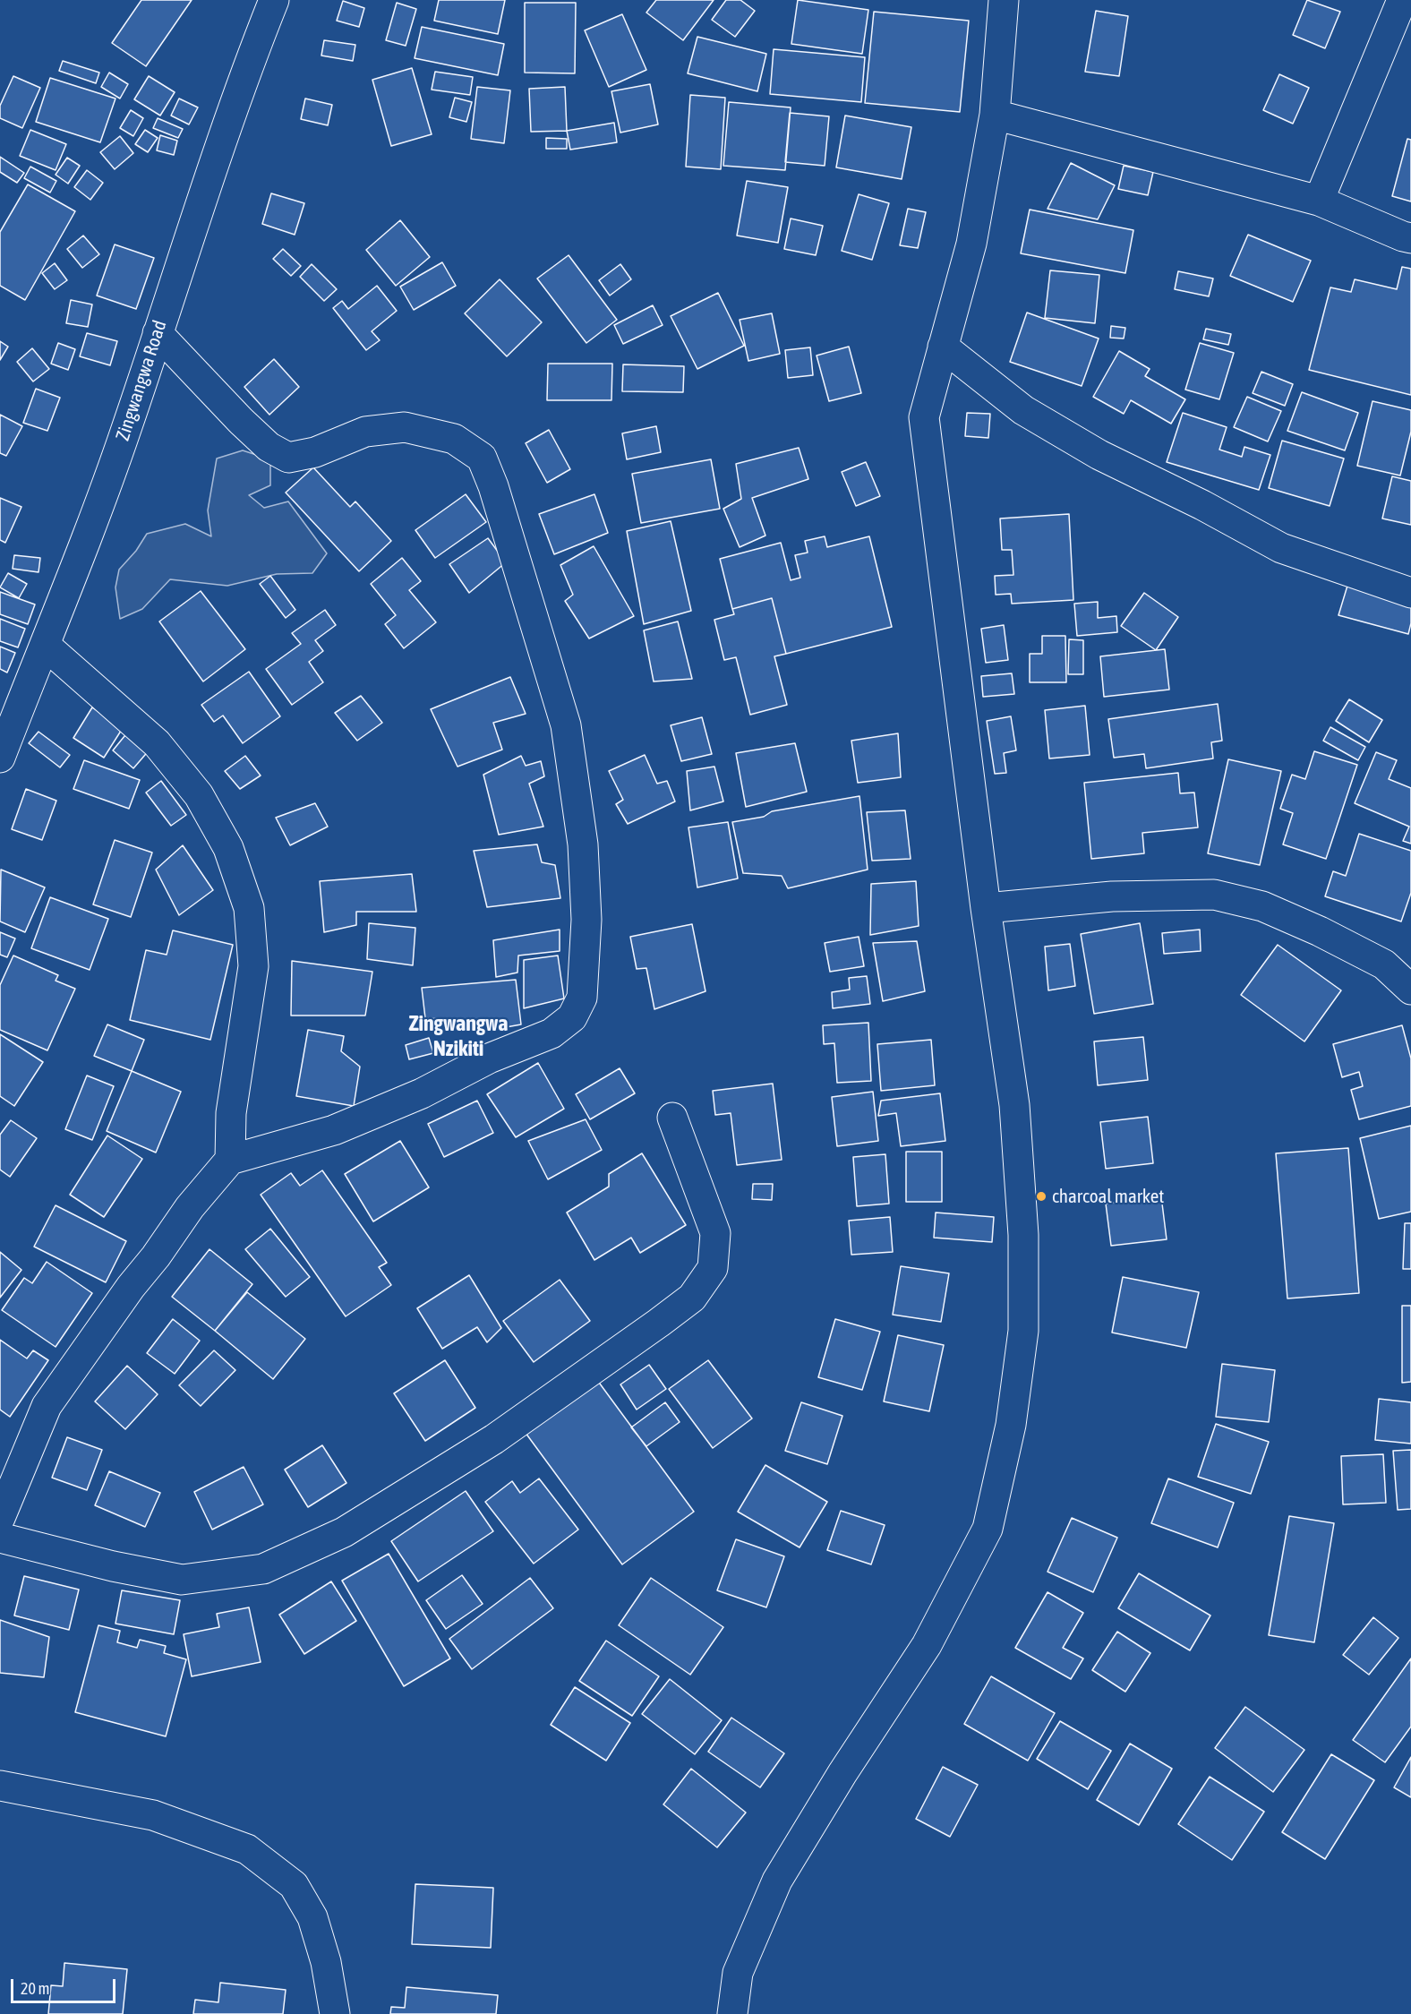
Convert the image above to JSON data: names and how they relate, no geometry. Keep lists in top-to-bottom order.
{
  "streets": {
    "street": ["Zingwangwa Road"]
  },
  "districts": ["Zingwangwa Nzikiti"],
  "places": ["charcoal market"],
  "scale_bar": "20 m"
}
